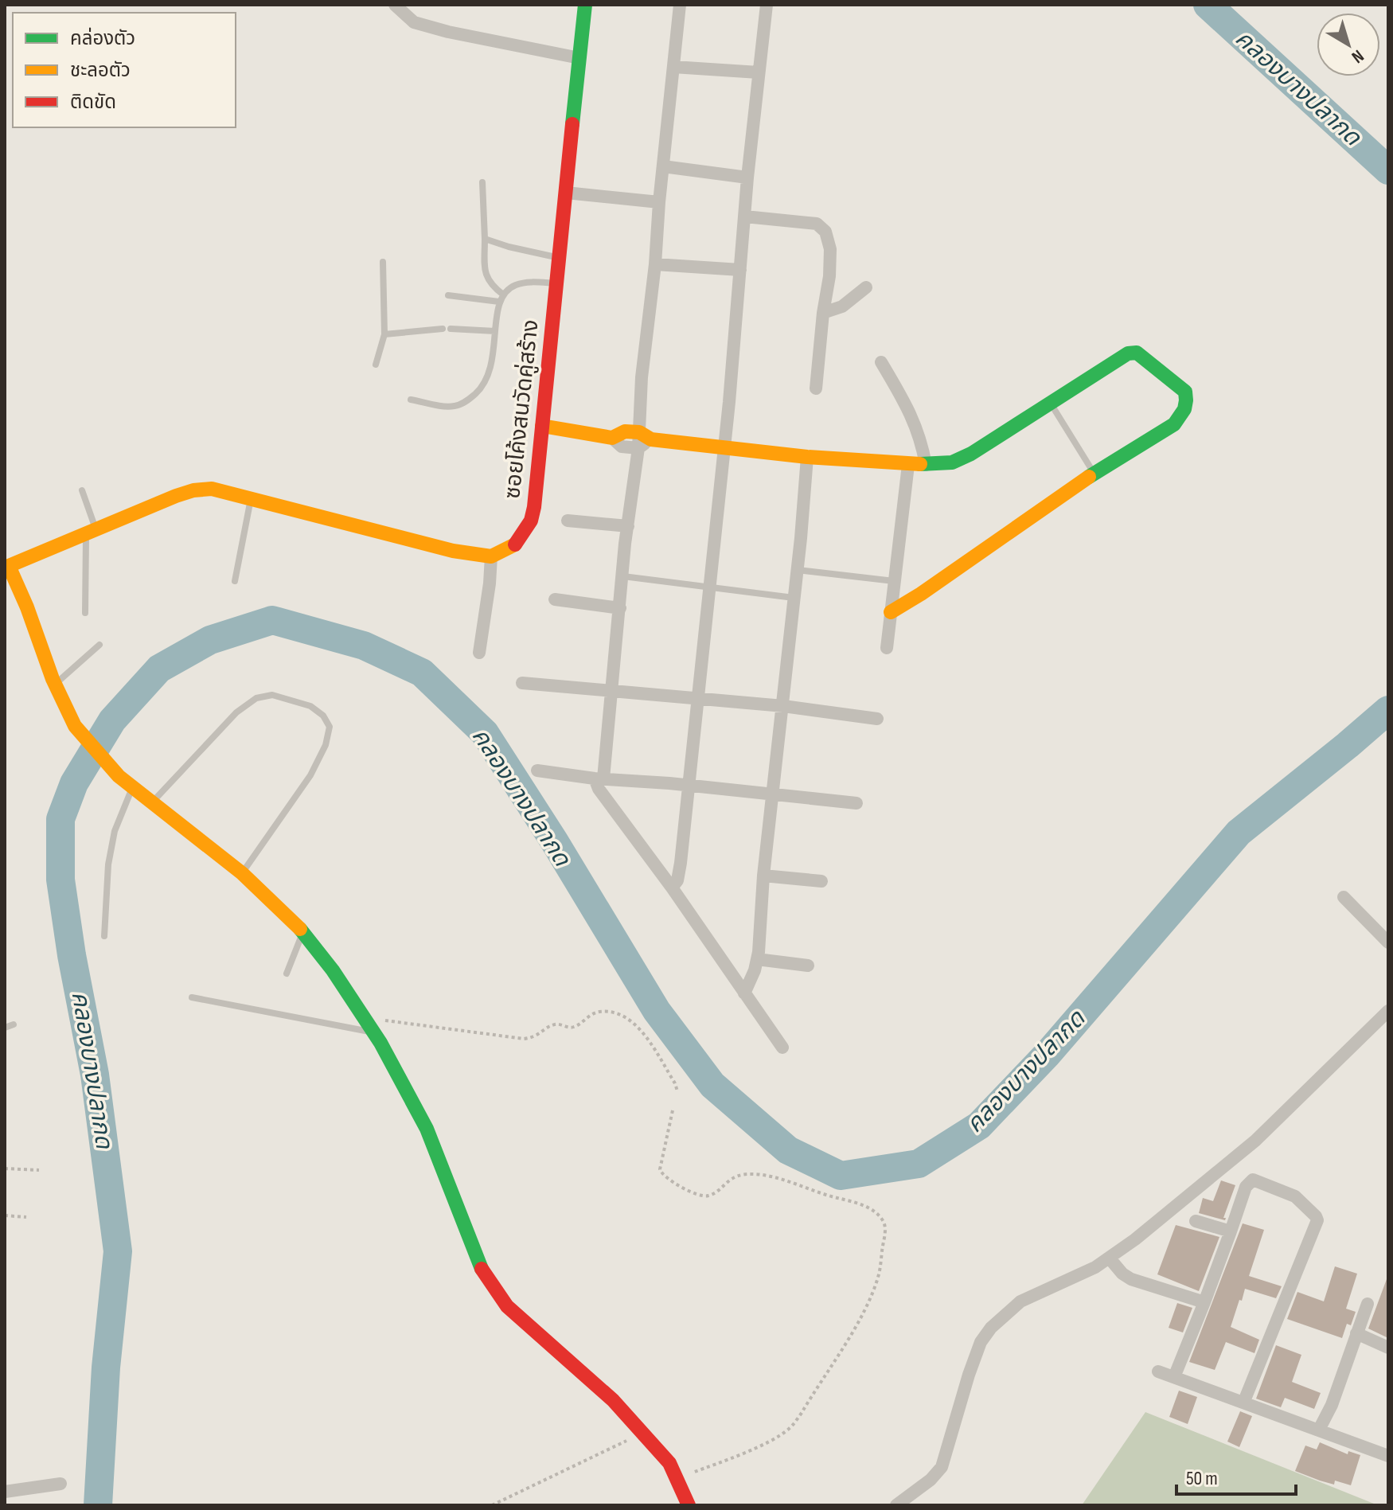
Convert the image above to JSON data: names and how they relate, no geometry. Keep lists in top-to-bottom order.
{
  "streets": {
    "street": ["ซอยโค้งสนวัดคู่สร้าง"]
  },
  "water": ["คลองบางปลากด"],
  "legend": ["คล่องตัว", "ชะลอตัว", "ติดขัด"],
  "scale_bar": "50 m",
  "north": "bottom right"
}
